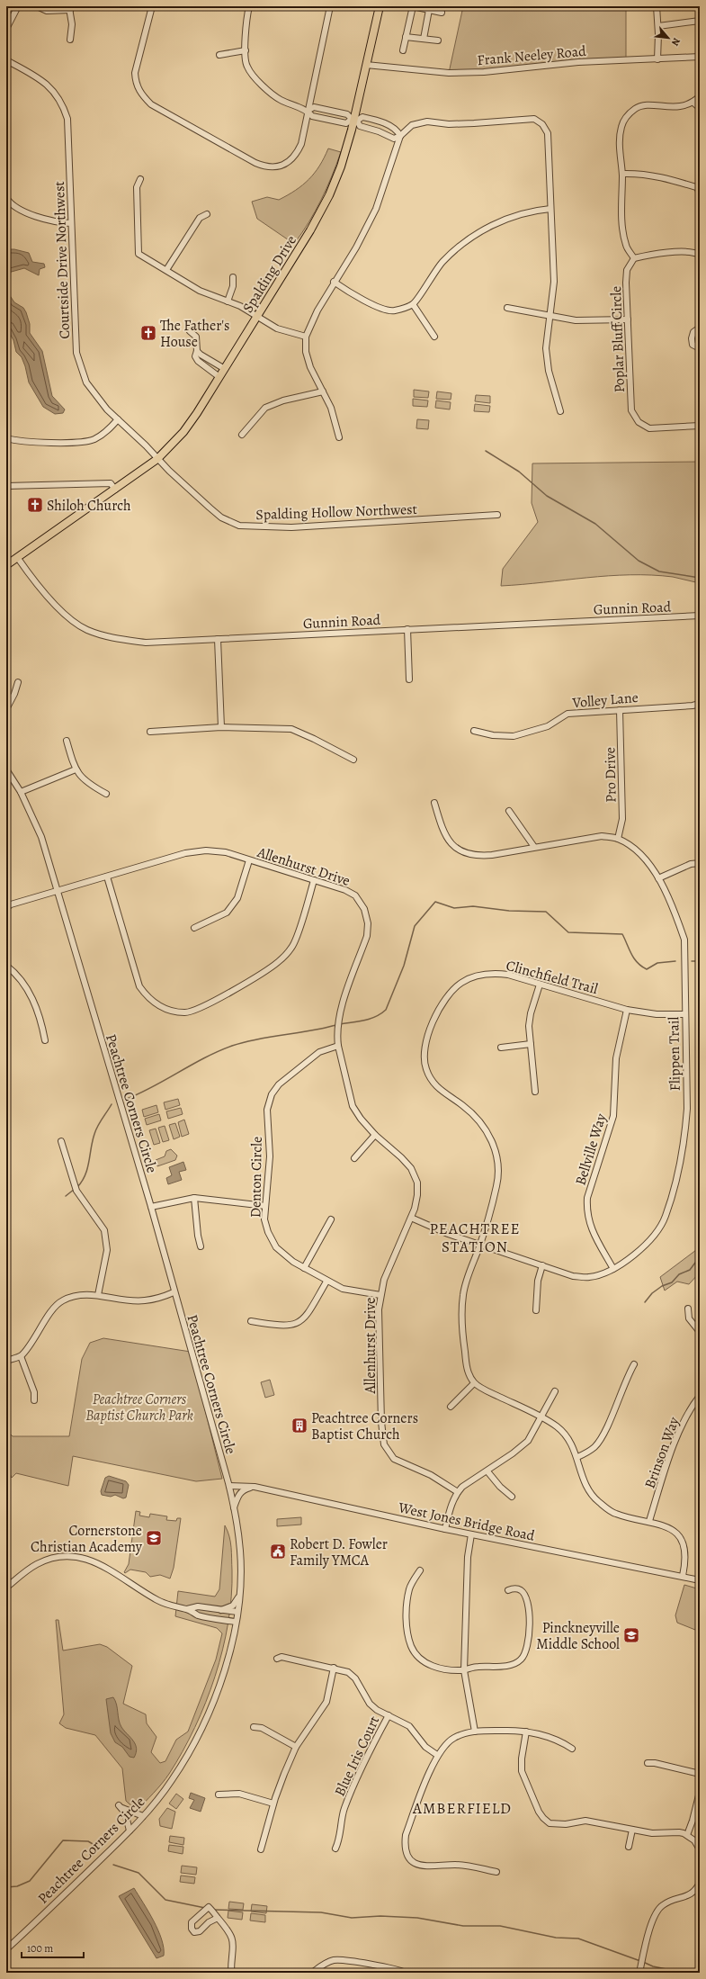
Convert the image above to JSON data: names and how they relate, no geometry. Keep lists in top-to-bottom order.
{
  "streets": {
    "main road": ["Spalding Drive"],
    "street": [
      "Frank Neeley Road",
      "Courtside Drive Northwest",
      "Poplar Bluff Circle",
      "Spalding Hollow Northwest",
      "Gunnin Road",
      "Volley Lane",
      "Pro Drive",
      "Allenhurst Drive",
      "Clinchfield Trail",
      "Flippen Trail",
      "Peachtree Corners Circle",
      "Bellville Way",
      "Denton Circle",
      "Brinson Way",
      "West Jones Bridge Road",
      "Blue Iris Court"
    ]
  },
  "crossings": [
    ["Frank Neeley Road", "Spalding Drive"],
    ["Courtside Drive Northwest", "Spalding Drive"],
    ["Courtside Drive Northwest", "Spalding Hollow Northwest"],
    ["Spalding Drive", "Spalding Hollow Northwest"],
    ["Spalding Drive", "Gunnin Road"],
    ["Volley Lane", "Pro Drive"],
    ["Pro Drive", "Flippen Trail"],
    ["Allenhurst Drive", "Flippen Trail"],
    ["Allenhurst Drive", "Peachtree Corners Circle"],
    ["Allenhurst Drive", "Denton Circle"],
    ["Clinchfield Trail", "Flippen Trail"],
    ["Clinchfield Trail", "Bellville Way"],
    ["Flippen Trail", "Bellville Way"],
    ["Peachtree Corners Circle", "West Jones Bridge Road"]
  ],
  "districts": ["PEACHTREE STATION", "AMBERFIELD"],
  "parks": ["Peachtree Corners Baptist Church Park"],
  "places": {
    "church": ["The Father's House", "Shiloh Church"],
    "building": ["Peachtree Corners Baptist Church"],
    "school or university": ["Cornerstone Christian Academy", "Pinckneyville Middle School"],
    "public building": ["Robert D. Fowler Family YMCA"]
  },
  "scale_bar": "100 m",
  "north": "bottom right"
}
